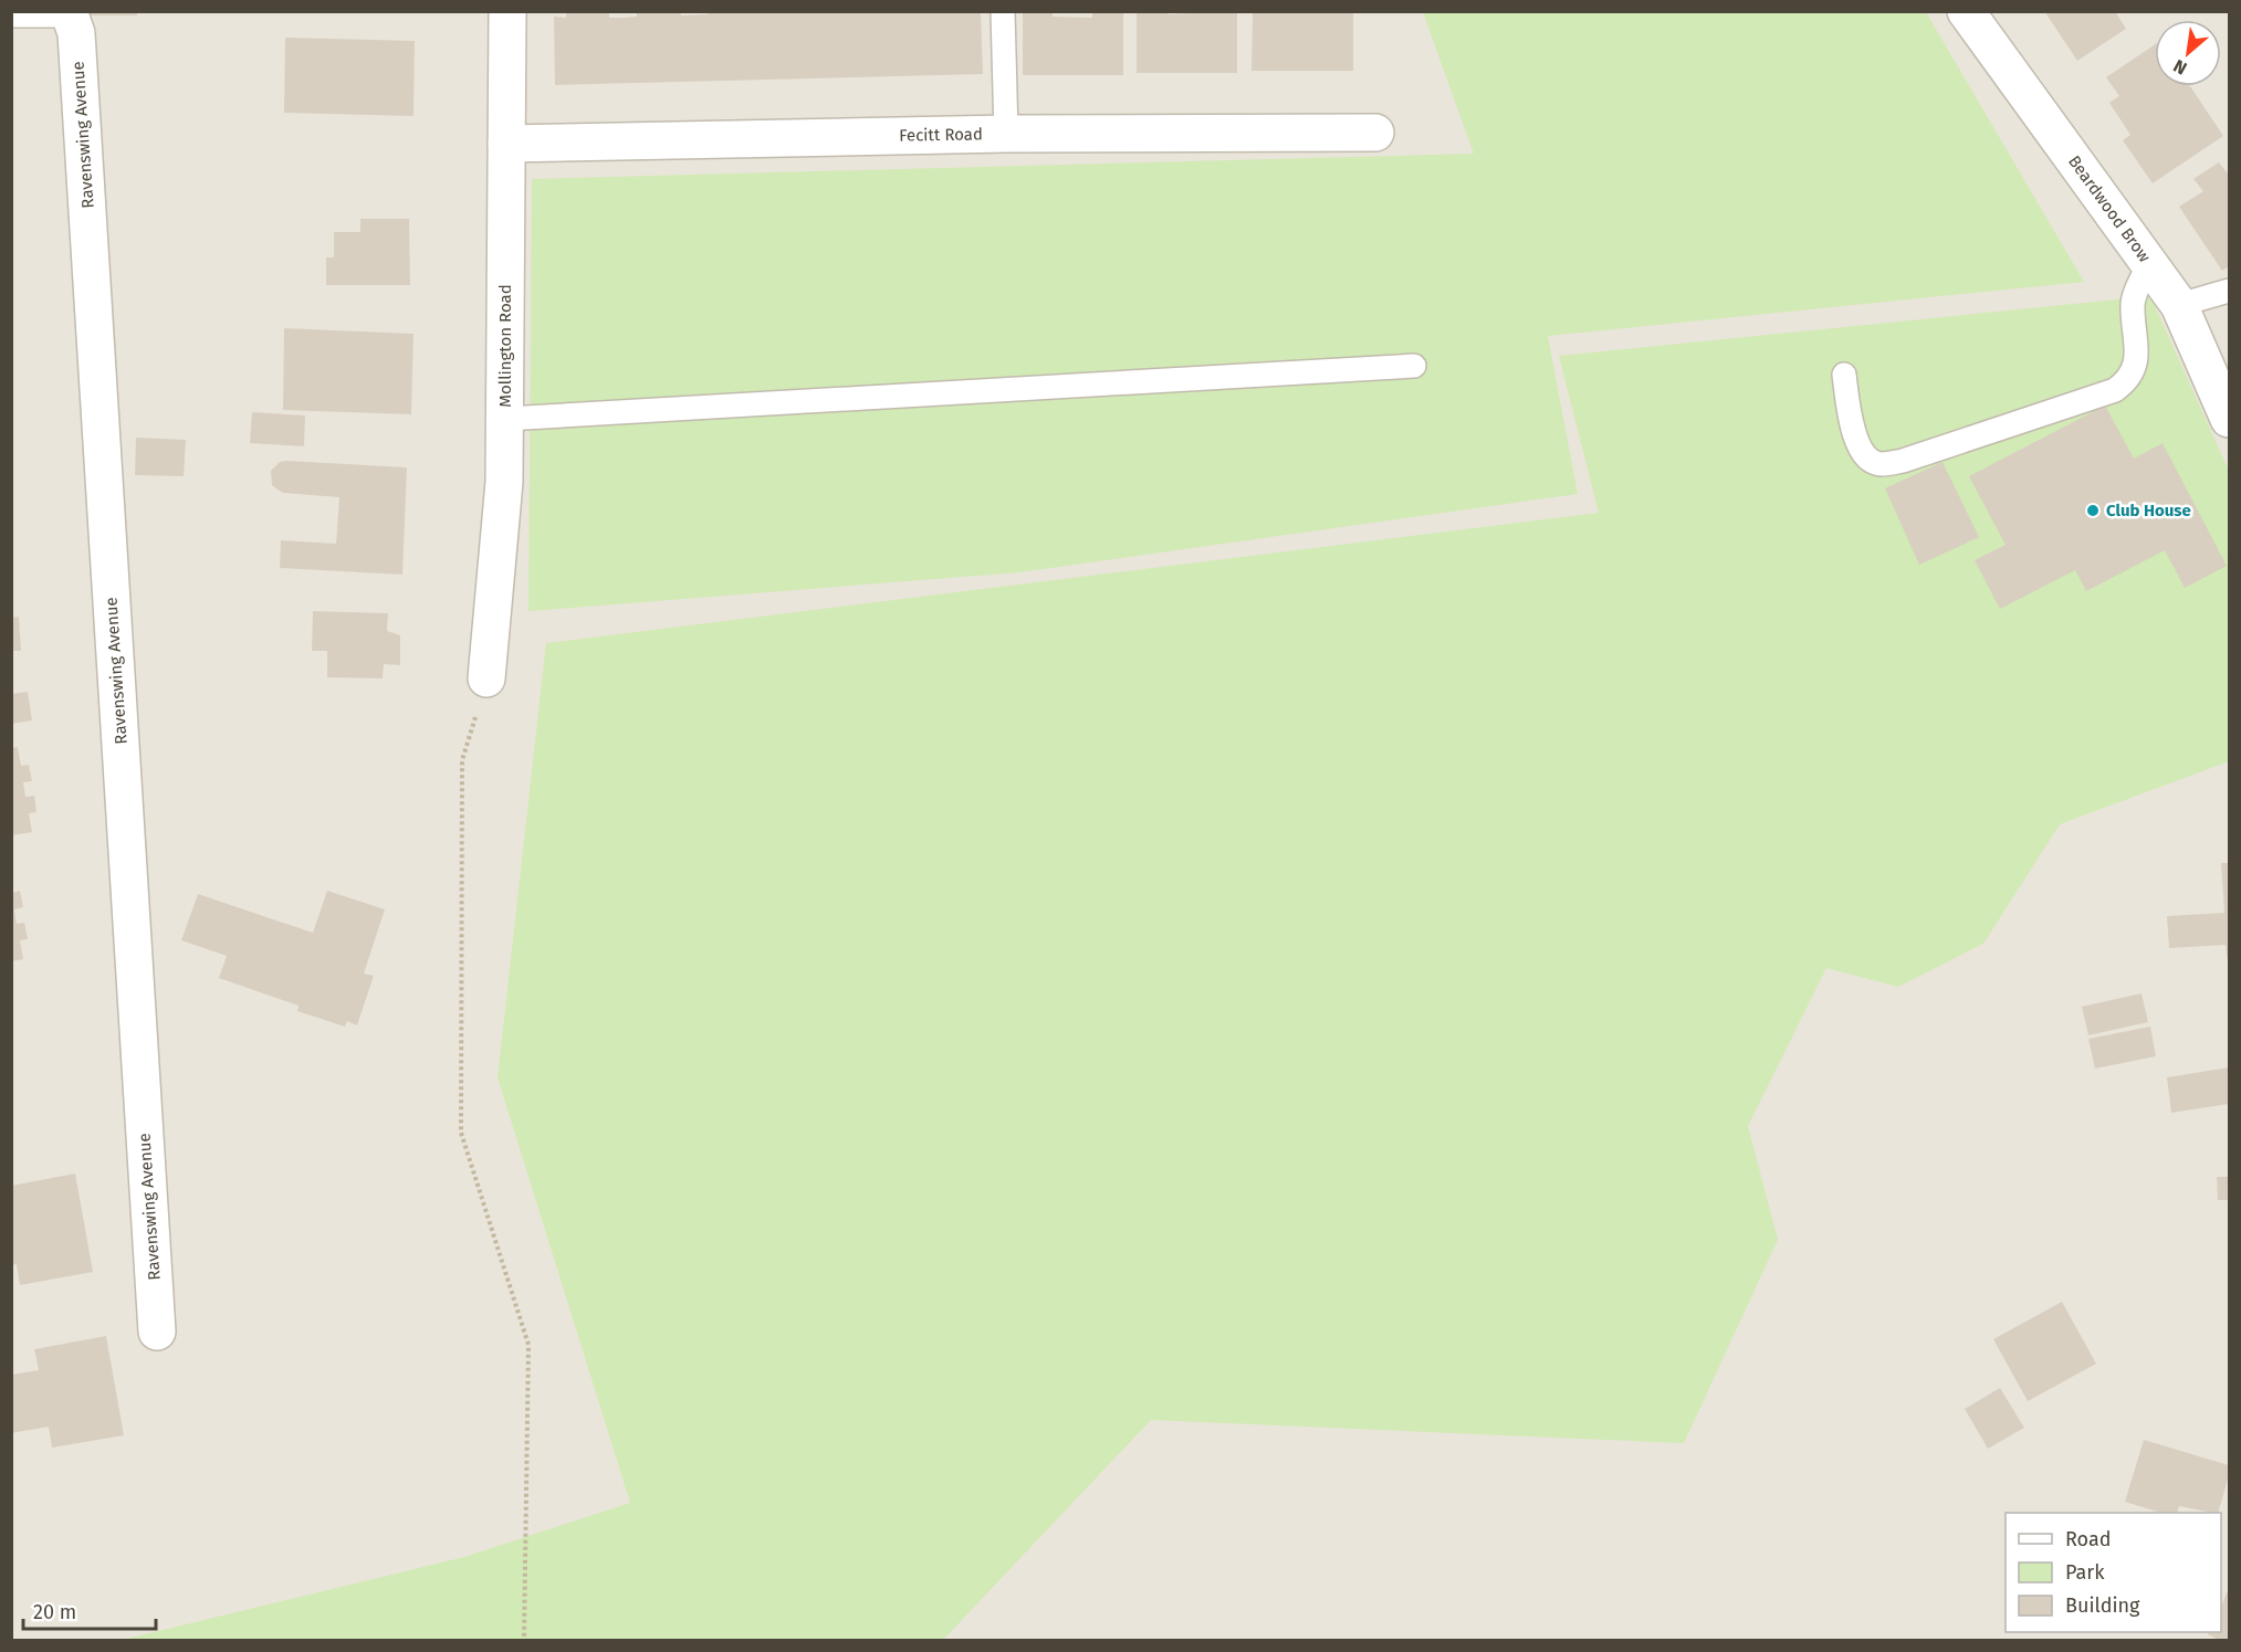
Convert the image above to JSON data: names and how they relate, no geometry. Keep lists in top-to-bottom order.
{
  "streets": {
    "street": [
      "Ravenswing Avenue",
      "Fecitt Road",
      "Beardwood Brow",
      "Mollington Road"
    ]
  },
  "crossings": [
    ["Fecitt Road", "Mollington Road"]
  ],
  "places": ["Club House"],
  "legend": ["Road", "Park", "Building"],
  "scale_bar": "20 m",
  "north": "bottom left"
}
